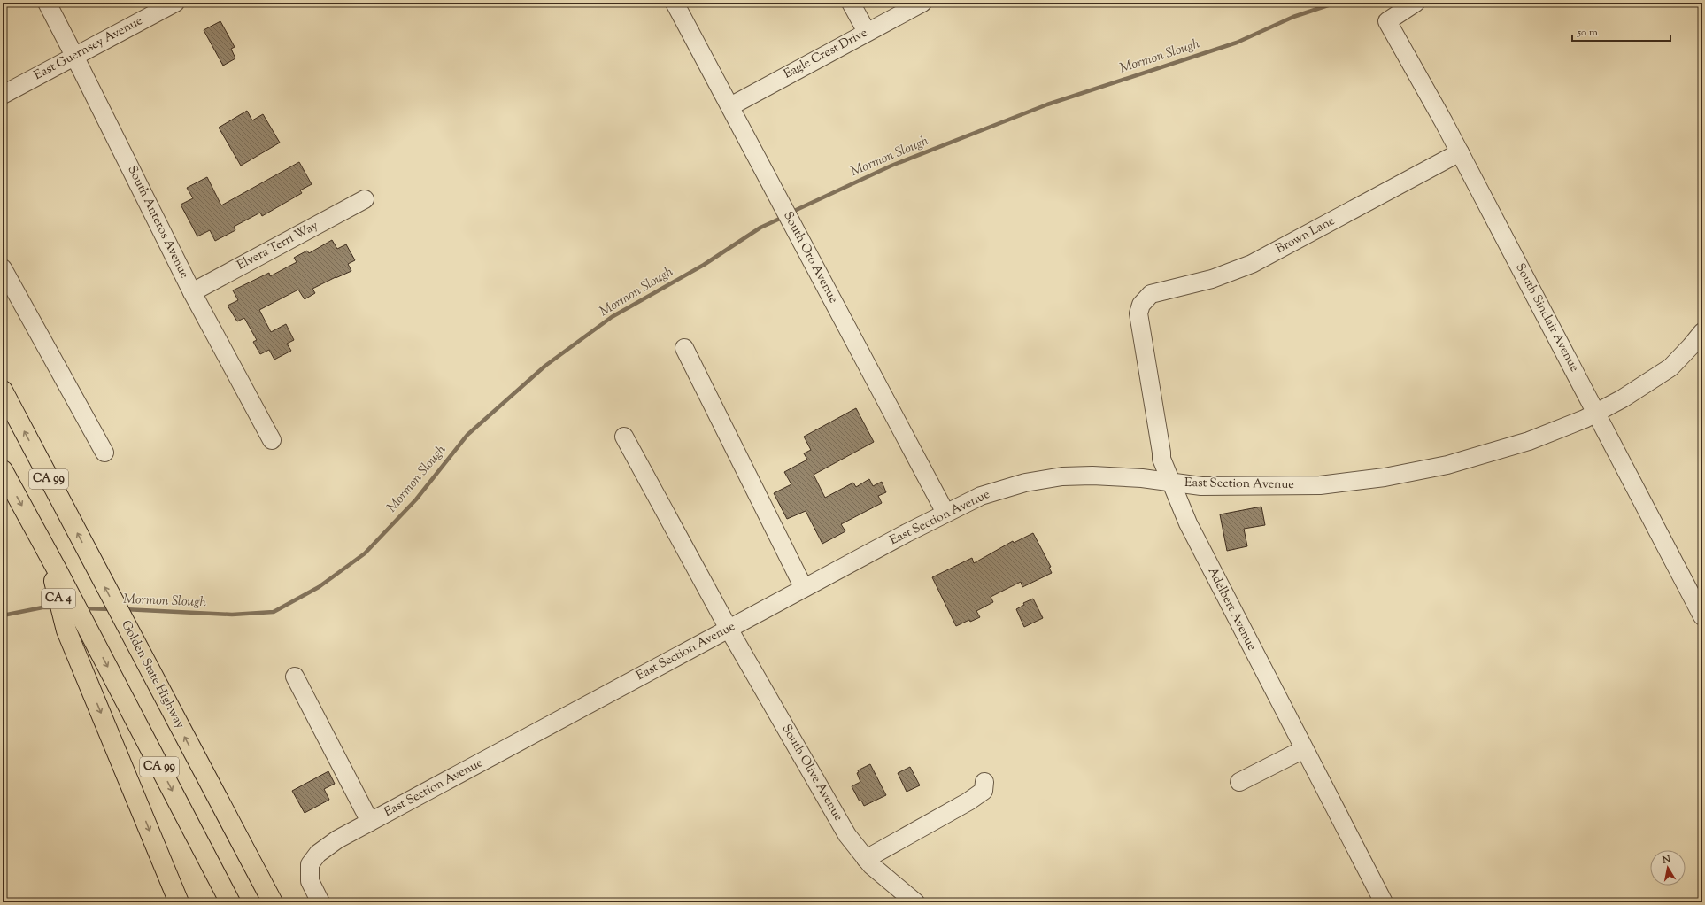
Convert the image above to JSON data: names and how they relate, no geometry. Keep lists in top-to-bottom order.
{
  "streets": {
    "highway": ["CA 99", "CA 4", "Golden State Highway"],
    "street": [
      "East Guernsey Avenue",
      "Eagle Crest Drive",
      "South Anteros Avenue",
      "Brown Lane",
      "Elvera Terri Way",
      "South Oro Avenue",
      "South Sinclair Avenue",
      "East Section Avenue",
      "Adelbert Avenue",
      "South Olive Avenue"
    ]
  },
  "crossings": [
    ["East Guernsey Avenue", "South Anteros Avenue"],
    ["Eagle Crest Drive", "South Oro Avenue"],
    ["South Anteros Avenue", "Elvera Terri Way"],
    ["Brown Lane", "South Sinclair Avenue"],
    ["Brown Lane", "Adelbert Avenue"],
    ["South Oro Avenue", "East Section Avenue"],
    ["South Sinclair Avenue", "East Section Avenue"],
    ["CA 99", "CA 4"],
    ["East Section Avenue", "Adelbert Avenue"],
    ["East Section Avenue", "South Olive Avenue"]
  ],
  "water": ["Mormon Slough"],
  "scale_bar": "50 m",
  "north": "top"
}
